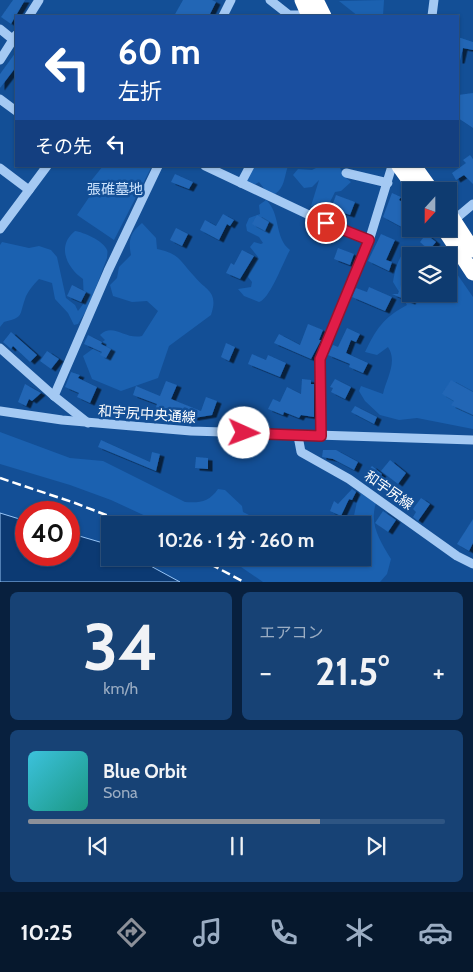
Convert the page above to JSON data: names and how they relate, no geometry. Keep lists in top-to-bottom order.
{
  "streets": {
    "street": ["和宇尻中央通線", "和宇尻線"]
  },
  "crossings": [
    ["和宇尻中央通線", "和宇尻線"]
  ],
  "parks": ["張碓墓地"],
  "north": "bottom",
  "page": {
    "turn": ["60 m", "左折"],
    "then": "その先",
    "limit": "40",
    "trip": "10:26 · 1 分 · 260 m",
    "tile": [
      ["34", "km/h"],
      "エアコン"
    ],
    "heat": ["−", "21.5°", "+"],
    "song": ["Blue Orbit", "Sona"],
    "tabs": "10:25"
  }
}
